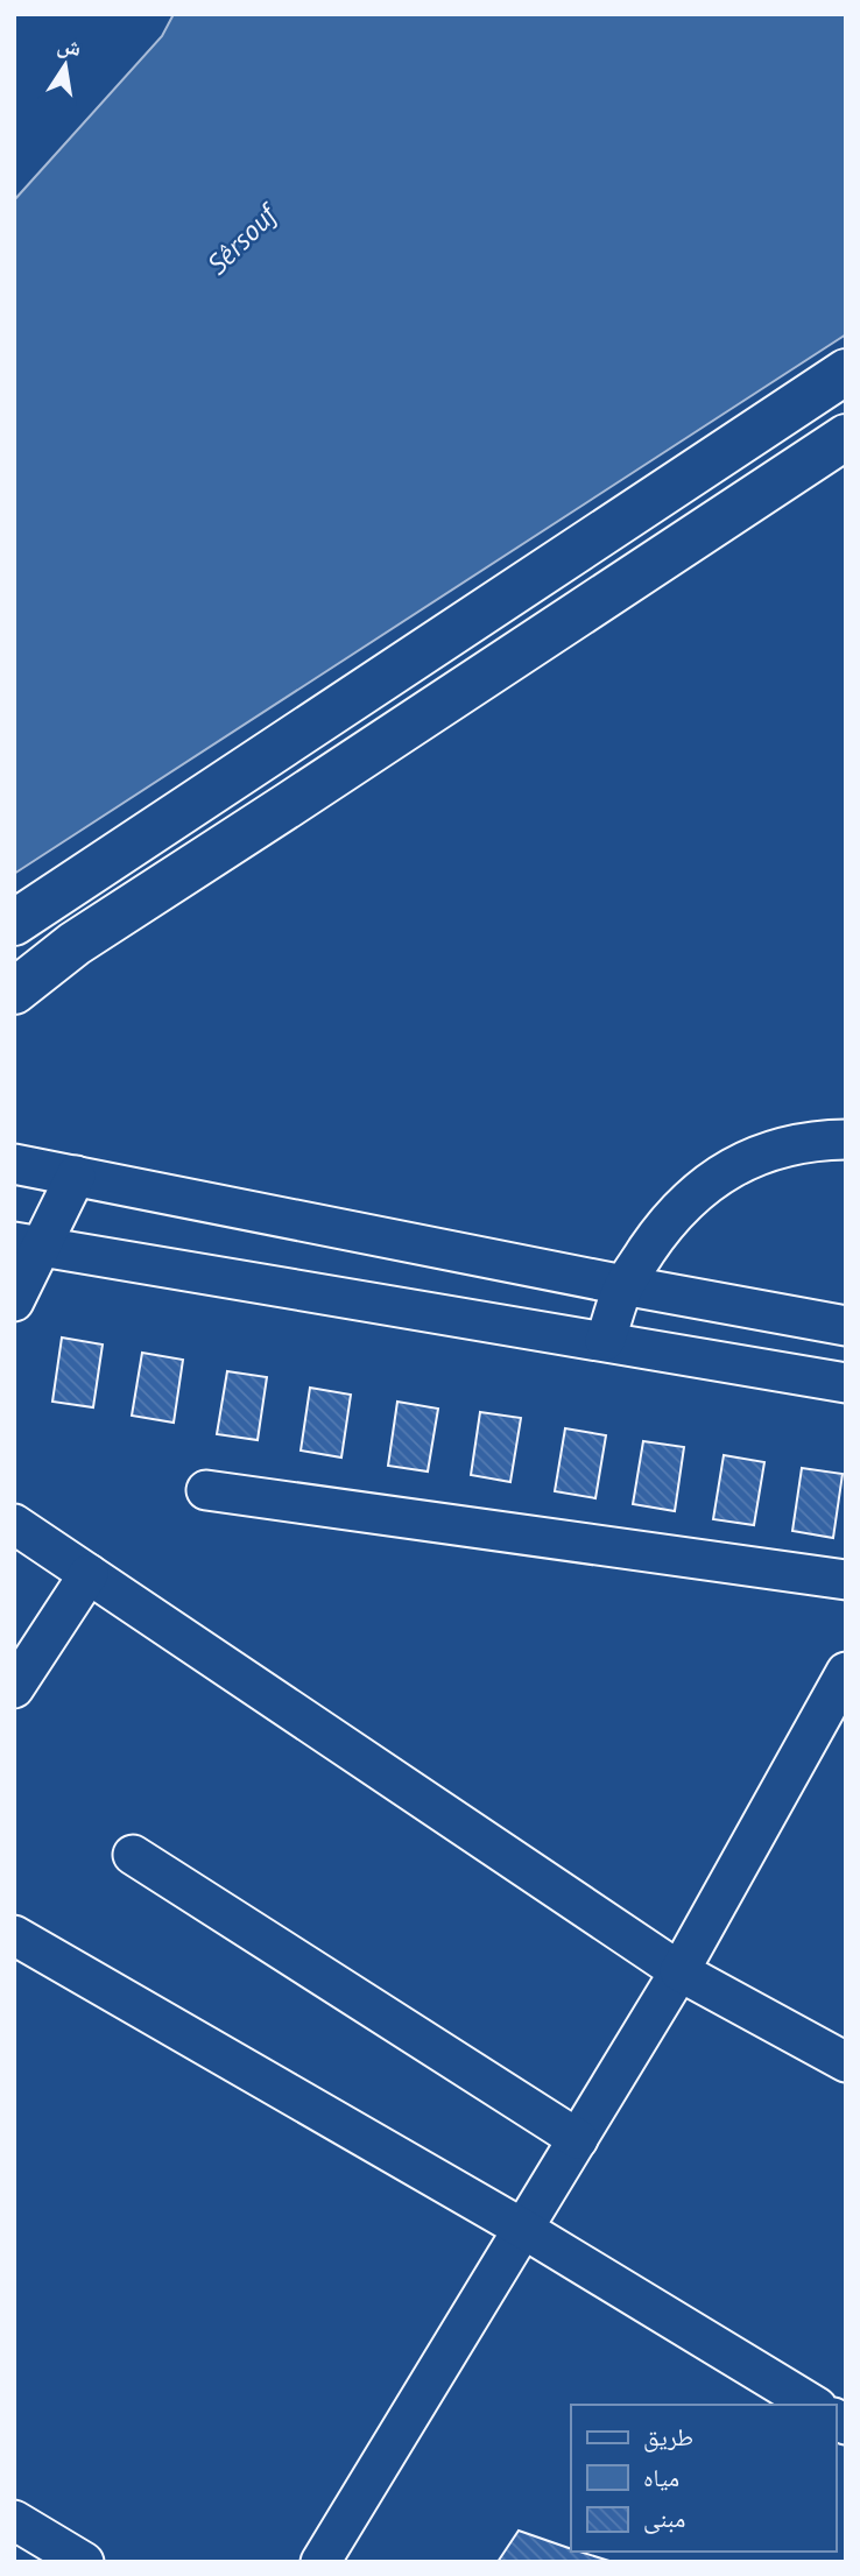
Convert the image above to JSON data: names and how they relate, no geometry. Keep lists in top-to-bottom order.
{
  "water": ["Sêrsouf"],
  "legend": ["طريق", "مياه", "مبنى"],
  "north": "top"
}
